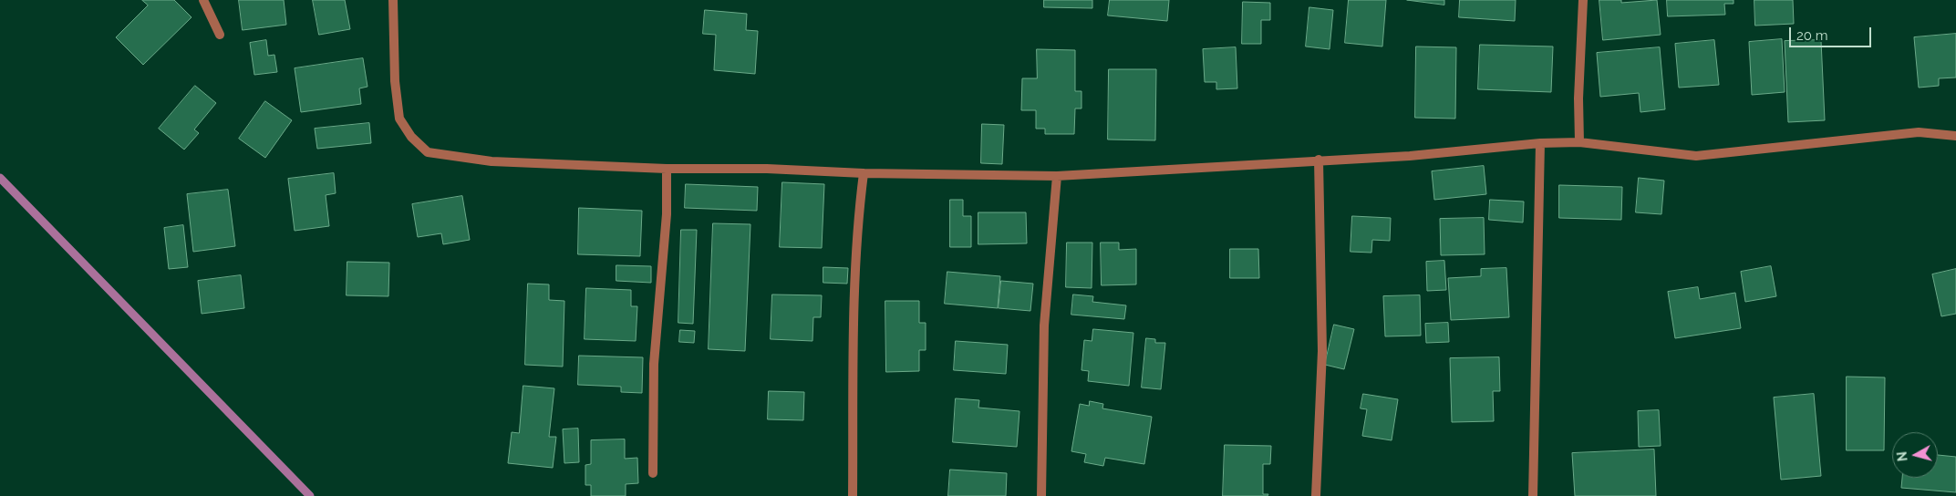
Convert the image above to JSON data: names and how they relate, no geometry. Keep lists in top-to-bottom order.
{
  "scale_bar": "20 m",
  "north": "left"
}
